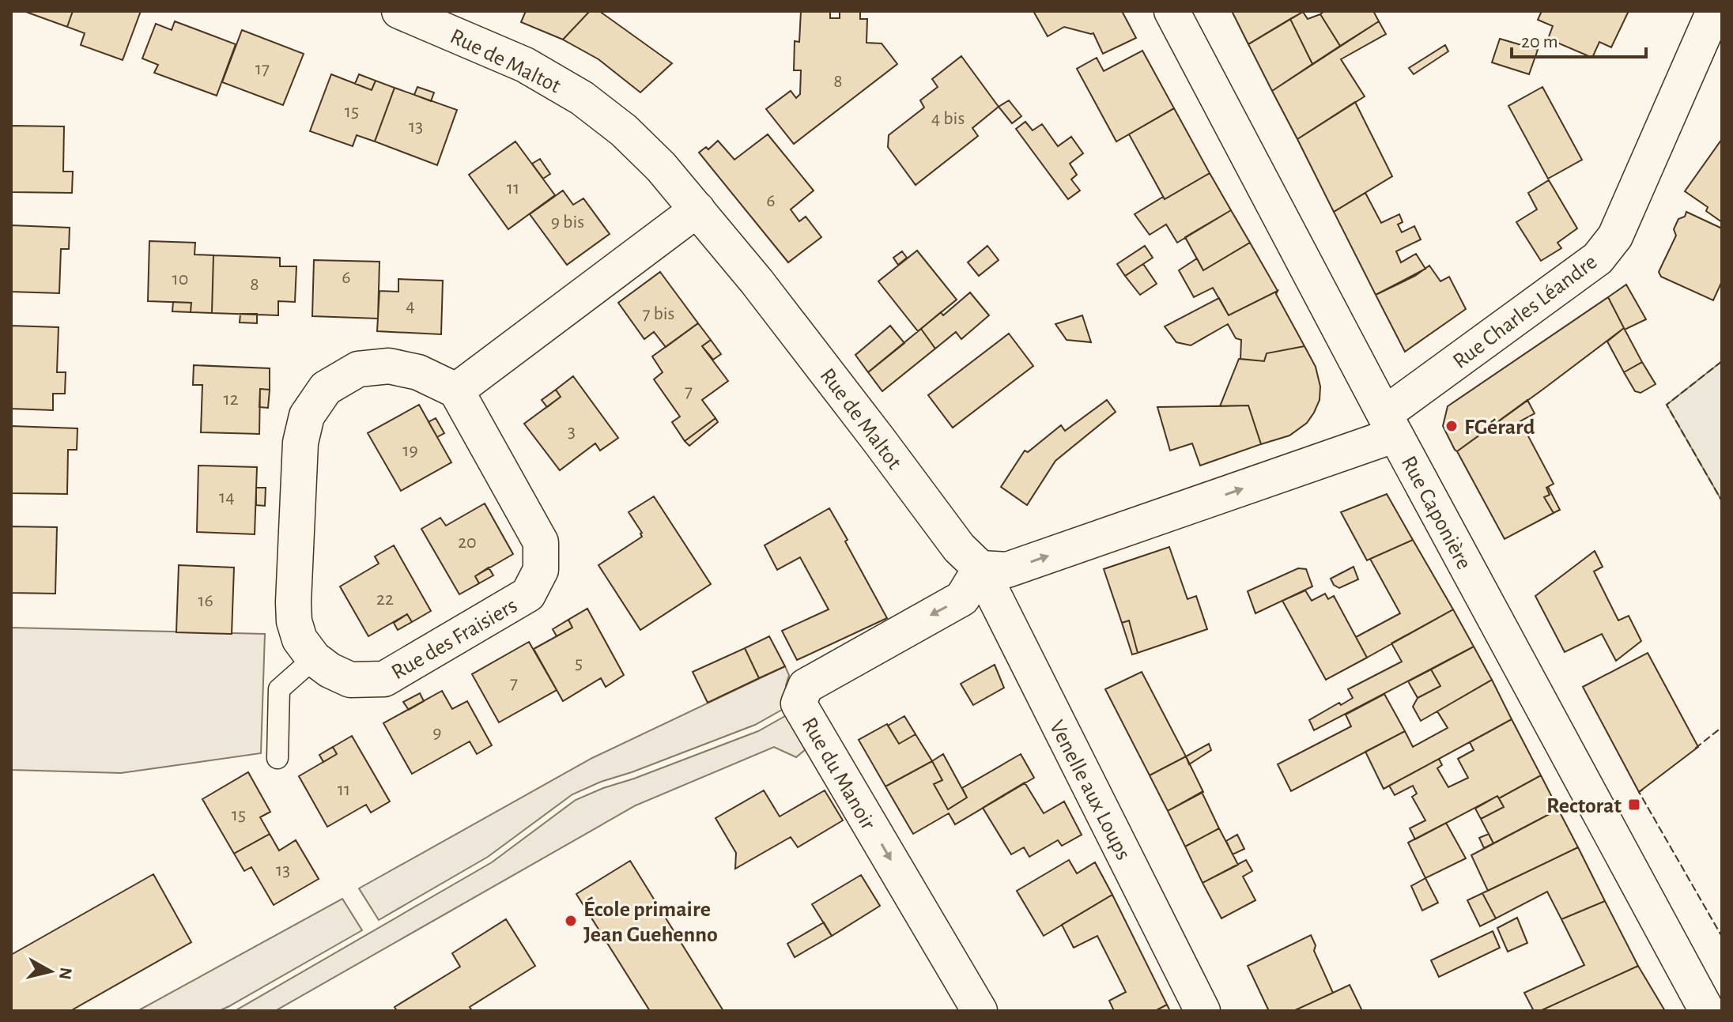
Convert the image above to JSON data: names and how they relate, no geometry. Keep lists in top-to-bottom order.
{
  "streets": {
    "street": [
      "Rue de Maltot",
      "Rue Charles Léandre",
      "Rue Caponière",
      "Rue des Fraisiers",
      "Rue du Manoir",
      "Venelle aux Loups"
    ]
  },
  "crossings": [
    ["Rue de Maltot", "Rue du Manoir"],
    ["Rue de Maltot", "Venelle aux Loups"],
    ["Rue Charles Léandre", "Rue Caponière"],
    ["Rue du Manoir", "Venelle aux Loups"]
  ],
  "places": {
    "other": ["FGérard", "École primaire Jean Guehenno"],
    "transit": ["Rectorat"]
  },
  "house_numbers": [
    "17",
    "8",
    "15",
    "4 bis",
    "13",
    "11",
    "6",
    "9 bis",
    "6",
    "10",
    "8",
    "4",
    "7 bis",
    "7",
    "12",
    "3",
    "19",
    "14",
    "20",
    "22",
    "16",
    "5",
    "7",
    "9",
    "11",
    "15",
    "13"
  ],
  "scale_bar": "20 m",
  "north": "right"
}
